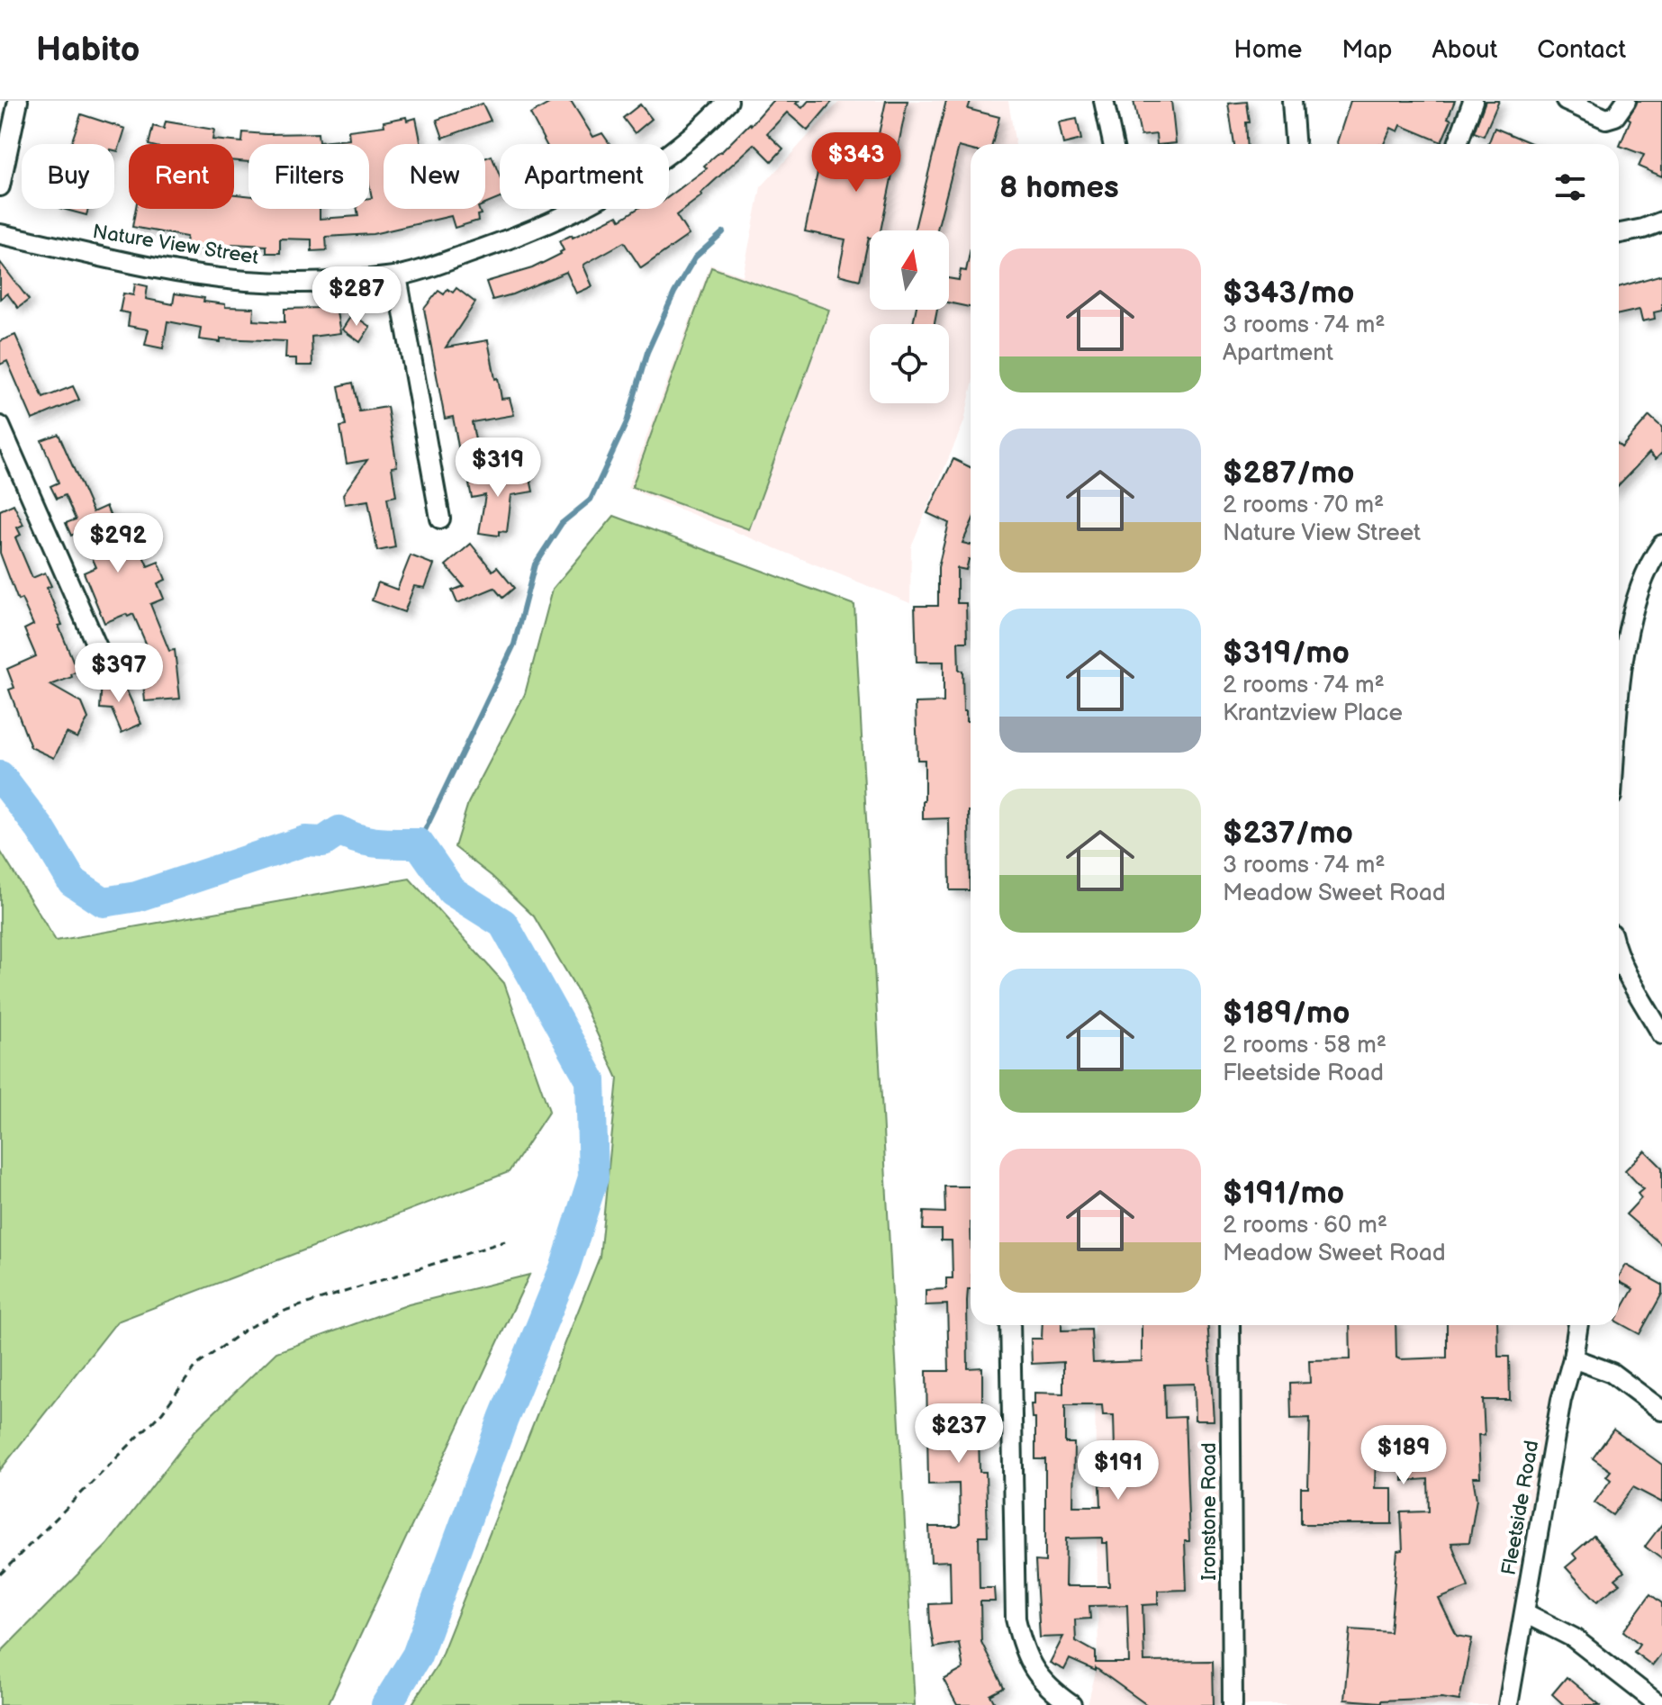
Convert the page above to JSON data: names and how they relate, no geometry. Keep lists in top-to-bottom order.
{
  "streets": {
    "street": ["Nature View Street", "Fleetside Road", "Ironstone Road"]
  },
  "north": "top",
  "page": {
    "header": "Habito",
    "nav": [
      "Home",
      "Map",
      "About",
      "Contact"
    ],
    "price": [
      "$343",
      "$287",
      "$319",
      "$292",
      "$397",
      "$237",
      "$189",
      "$191"
    ],
    "chip": [
      "Buy",
      "Rent",
      "Filters",
      "New",
      "Apartment"
    ],
    "heading": "8 homes",
    "list": [
      {
        "name": "$343/mo",
        "note": "3 rooms · 74 m² · Apartment"
      },
      {
        "name": "$287/mo",
        "note": "2 rooms · 70 m² · Nature View Street"
      },
      {
        "name": "$319/mo",
        "note": "2 rooms · 74 m² · Krantzview Place"
      },
      {
        "name": "$237/mo",
        "note": "3 rooms · 74 m² · Meadow Sweet Road"
      },
      {
        "name": "$189/mo",
        "note": "2 rooms · 58 m² · Fleetside Road"
      },
      {
        "name": "$191/mo",
        "note": "2 rooms · 60 m² · Meadow Sweet Road"
      }
    ]
  }
}
